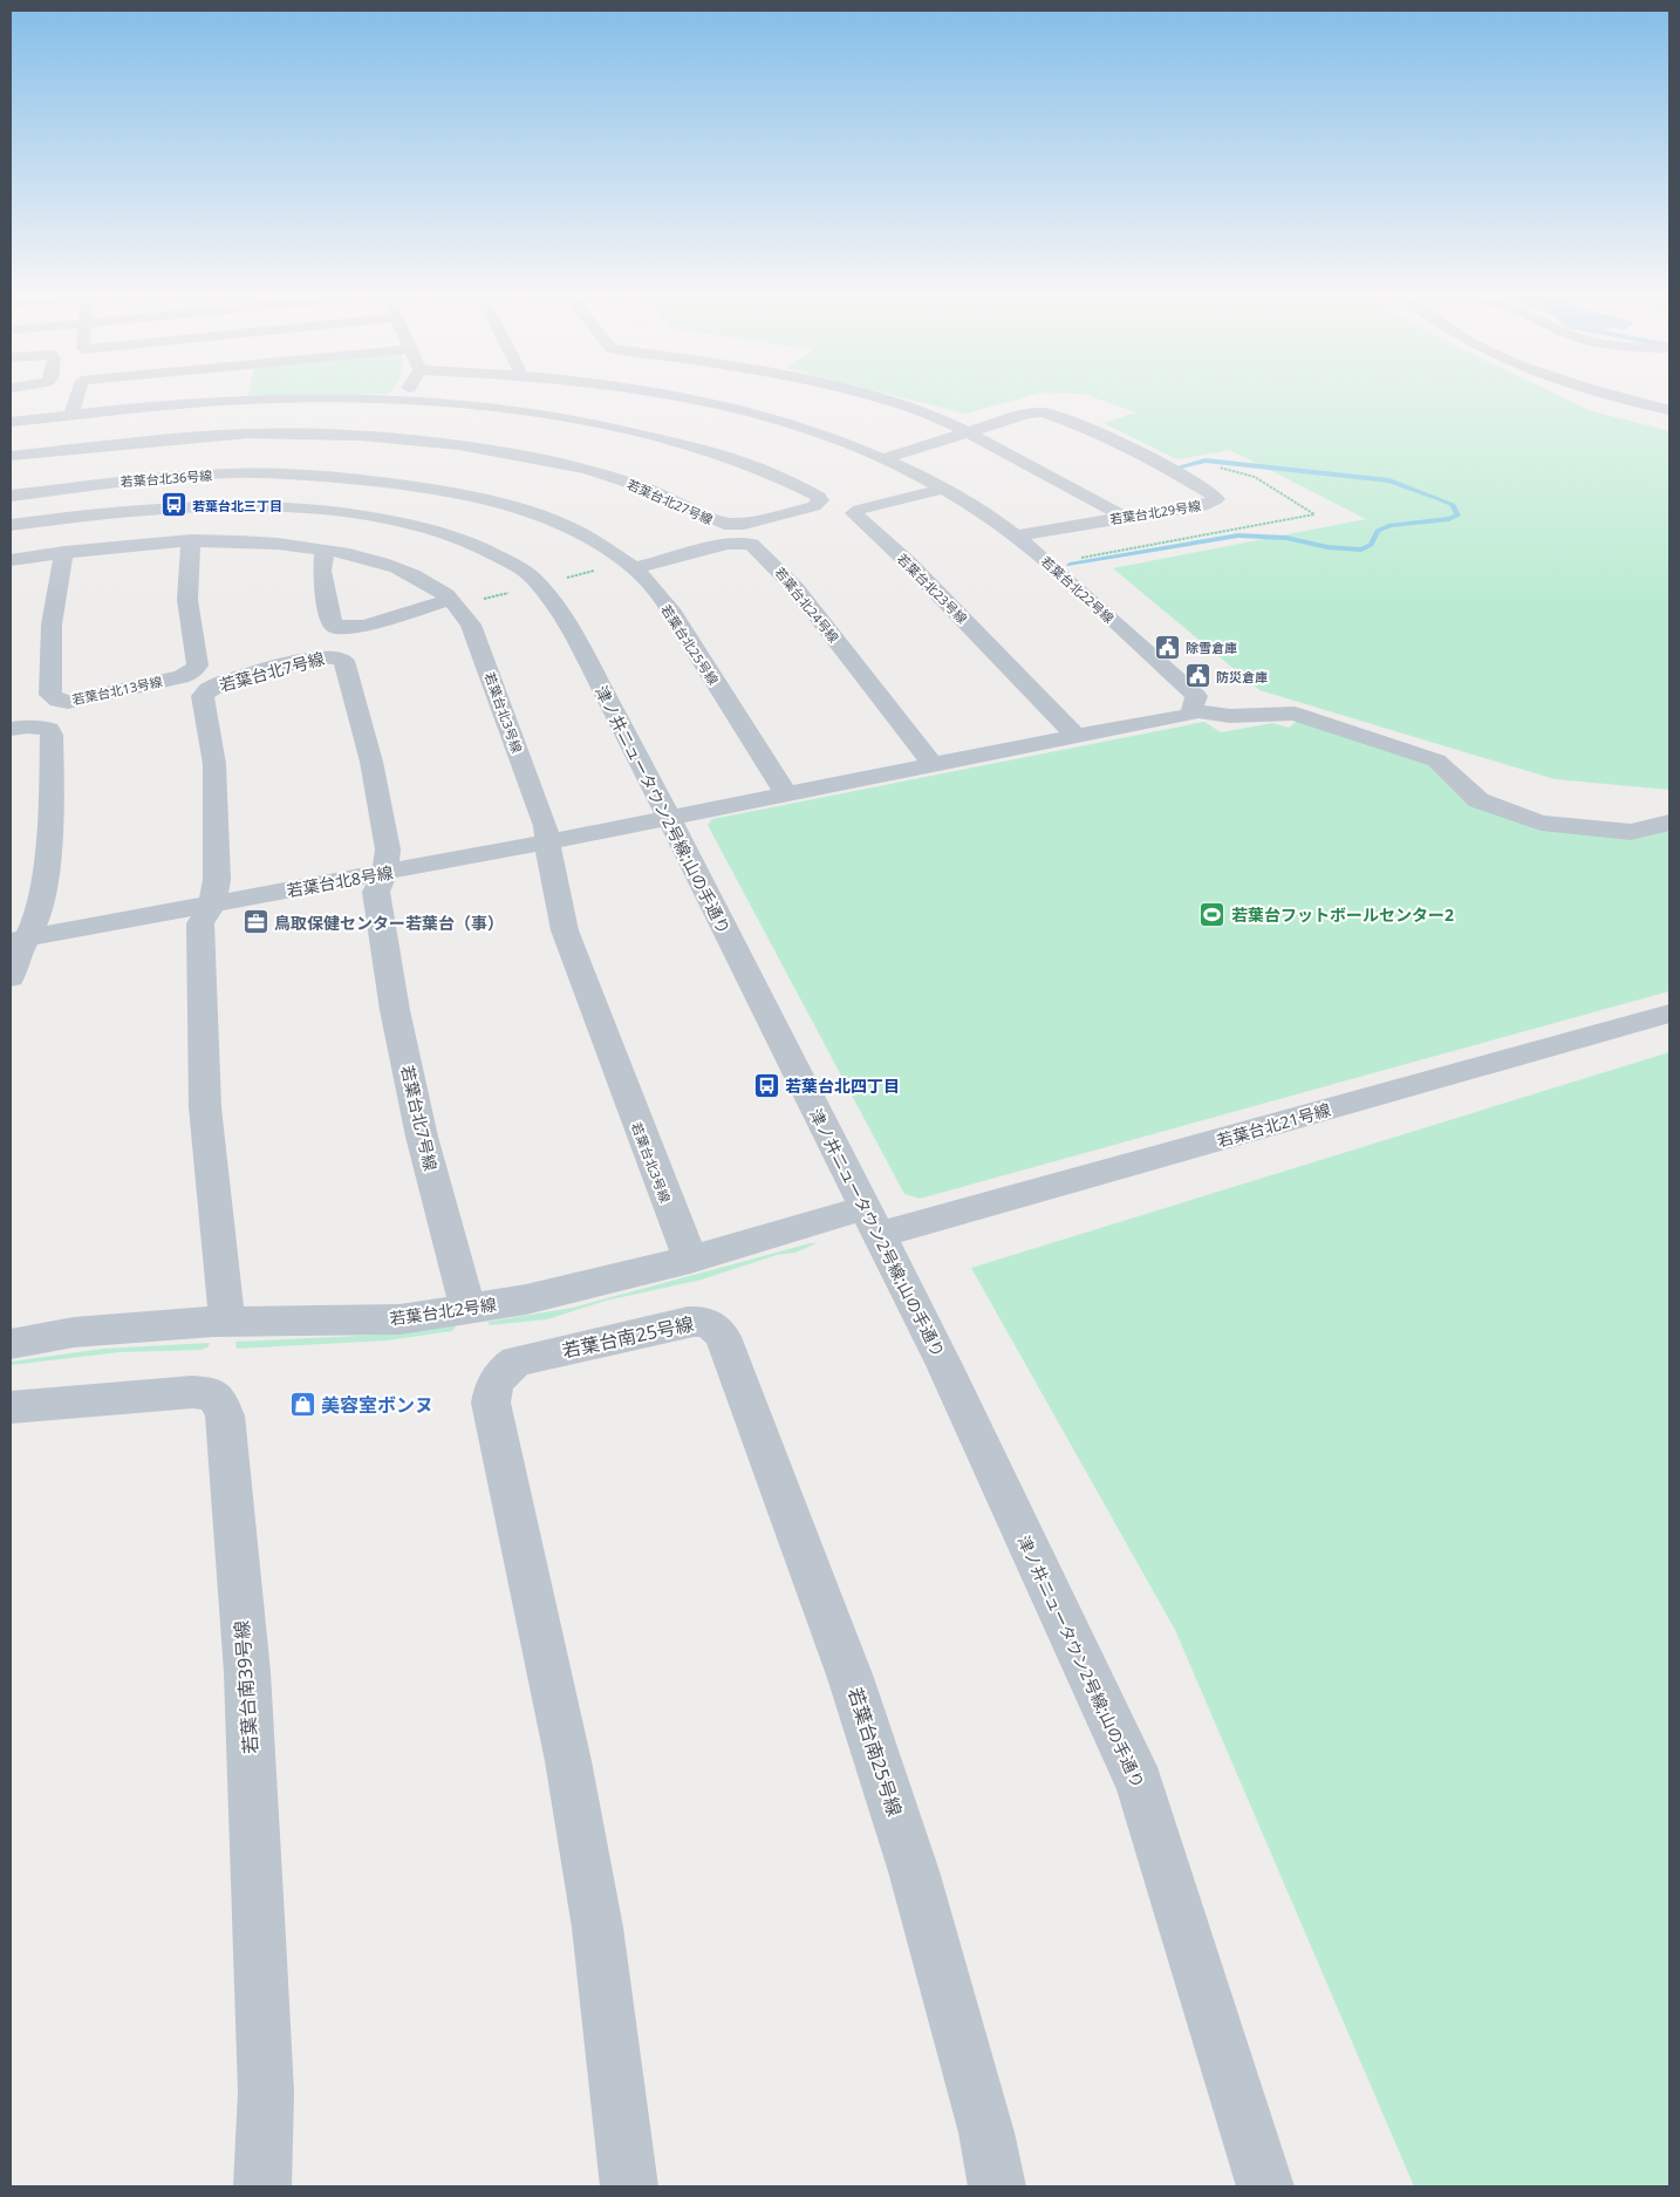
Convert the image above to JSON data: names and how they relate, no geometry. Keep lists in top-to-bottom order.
{
  "streets": {
    "street": [
      "若葉台北36号線",
      "若葉台北27号線",
      "若葉台北29号線",
      "若葉台北23号線",
      "若葉台北22号線",
      "若葉台北24号線",
      "若葉台北25号線",
      "若葉台北7号線",
      "若葉台北13号線",
      "若葉台北3号線",
      "津ノ井ニュータウン2号線;山の手通り",
      "若葉台北8号線",
      "若葉台北21号線",
      "若葉台北2号線",
      "若葉台南25号線",
      "若葉台南39号線"
    ]
  },
  "crossings": [
    ["若葉台北36号線", "若葉台北25号線"],
    ["若葉台北29号線", "若葉台北22号線"],
    ["若葉台北23号線", "若葉台北22号線"],
    ["若葉台北24号線", "若葉台北25号線"],
    ["若葉台北7号線", "若葉台北8号線"],
    ["若葉台北7号線", "若葉台北2号線"],
    ["若葉台北13号線", "若葉台北3号線"],
    ["若葉台北3号線", "若葉台北8号線"],
    ["若葉台北3号線", "若葉台北2号線"],
    ["津ノ井ニュータウン2号線;山の手通り", "若葉台北8号線"],
    ["津ノ井ニュータウン2号線;山の手通り", "若葉台北21号線"],
    ["津ノ井ニュータウン2号線;山の手通り", "若葉台北2号線"],
    ["若葉台北21号線", "若葉台北2号線"]
  ],
  "places": {
    "bus stop": ["若葉台北三丁目", "若葉台北四丁目"],
    "public building": ["除雪倉庫", "防災倉庫"],
    "sports": ["若葉台フットボールセンター2"],
    "office": ["鳥取保健センター若葉台（事）"],
    "shop": ["美容室ボンヌ"]
  }
}
